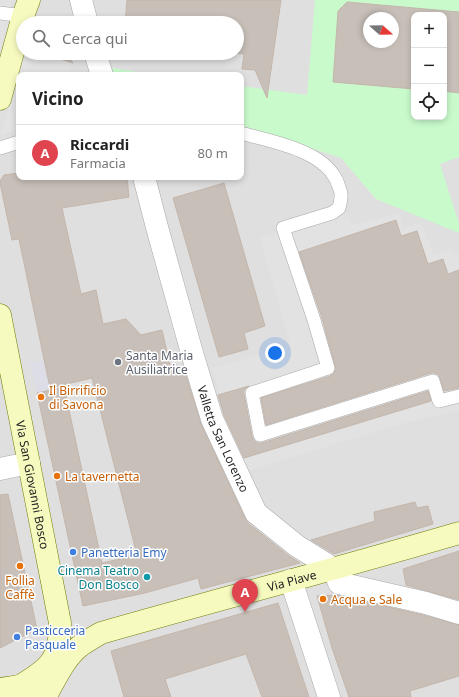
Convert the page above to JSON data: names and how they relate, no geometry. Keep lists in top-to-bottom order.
{
  "streets": {
    "street": ["Valletta San Lorenzo", "Via San Giovanni Bosco", "Via Piave"]
  },
  "crossings": [
    ["Valletta San Lorenzo", "Via Piave"],
    ["Via San Giovanni Bosco", "Via Piave"]
  ],
  "places": [
    "Santa Maria Ausiliatrice",
    "Il Birrificio di Savona",
    "La tavernetta",
    "Panetteria Emy",
    "Follia Caffè",
    "Cinema Teatro Don Bosco",
    "Acqua e Sale",
    "Pasticceria Pasquale"
  ],
  "north": "right",
  "page": {
    "map_buttons": ["+", "−"],
    "search": "Cerca qui",
    "heading": "Vicino",
    "list": [
      {
        "mark": "A",
        "name": "Riccardi",
        "note": "Farmacia",
        "value": "80 m"
      }
    ],
    "pins": "A"
  }
}
